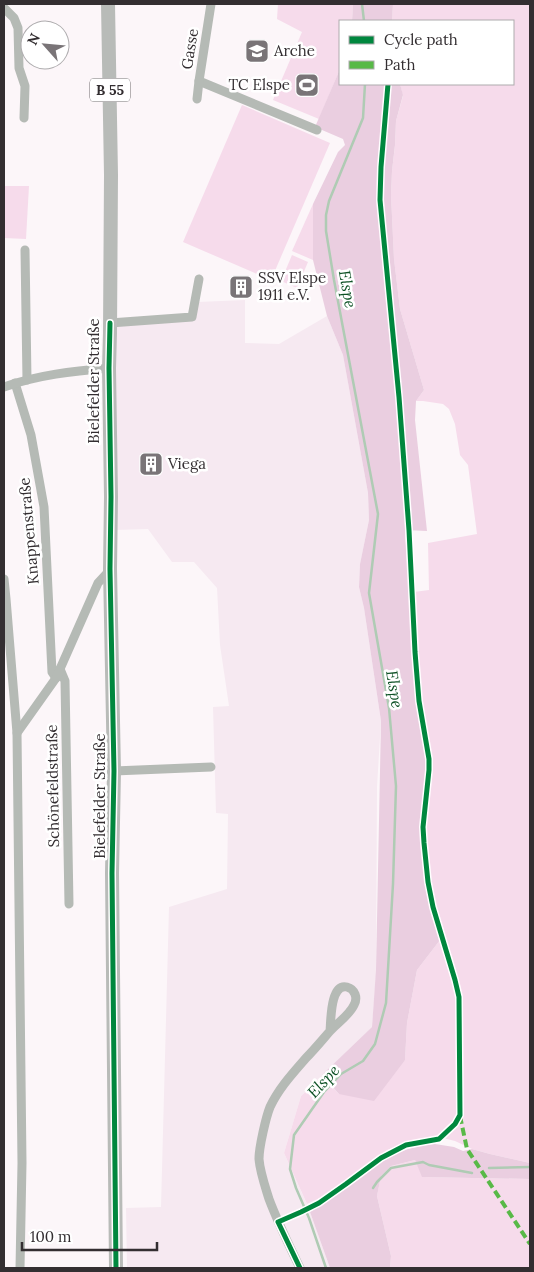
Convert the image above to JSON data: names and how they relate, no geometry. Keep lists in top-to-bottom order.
{
  "streets": {
    "main road": ["B 55", "Bielefelder Straße"],
    "street": ["Gasse", "Knappenstraße", "Schönefeldstraße"]
  },
  "water": ["Elspe"],
  "places": {
    "school or university": ["Arche"],
    "sports": ["TC Elspe"],
    "building": ["SSV Elspe 1911 e.V.", "Viega"]
  },
  "legend": ["Cycle path", "Path"],
  "scale_bar": "100 m",
  "north": "top left"
}
